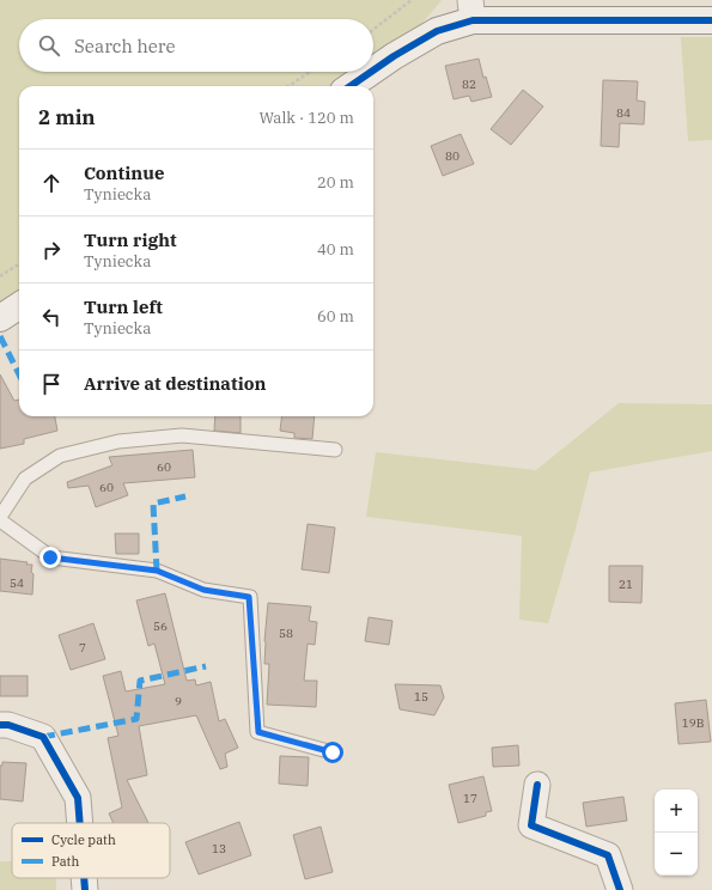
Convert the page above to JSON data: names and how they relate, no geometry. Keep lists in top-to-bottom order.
{
  "house_numbers": [
    "82",
    "84",
    "80",
    "60",
    "60",
    "54",
    "21",
    "56",
    "58",
    "7",
    "15",
    "9",
    "19B",
    "17",
    "13"
  ],
  "legend": ["Cycle path", "Path"],
  "page": {
    "search": "Search here",
    "heading": ["2 min", "Walk · 120 m"],
    "list": [
      ["Continue", "Tyniecka", "20 m"],
      ["Turn right", "Tyniecka", "40 m"],
      ["Turn left", "Tyniecka", "60 m"],
      "Arrive at destination"
    ],
    "map_buttons": ["+", "−"]
  }
}
